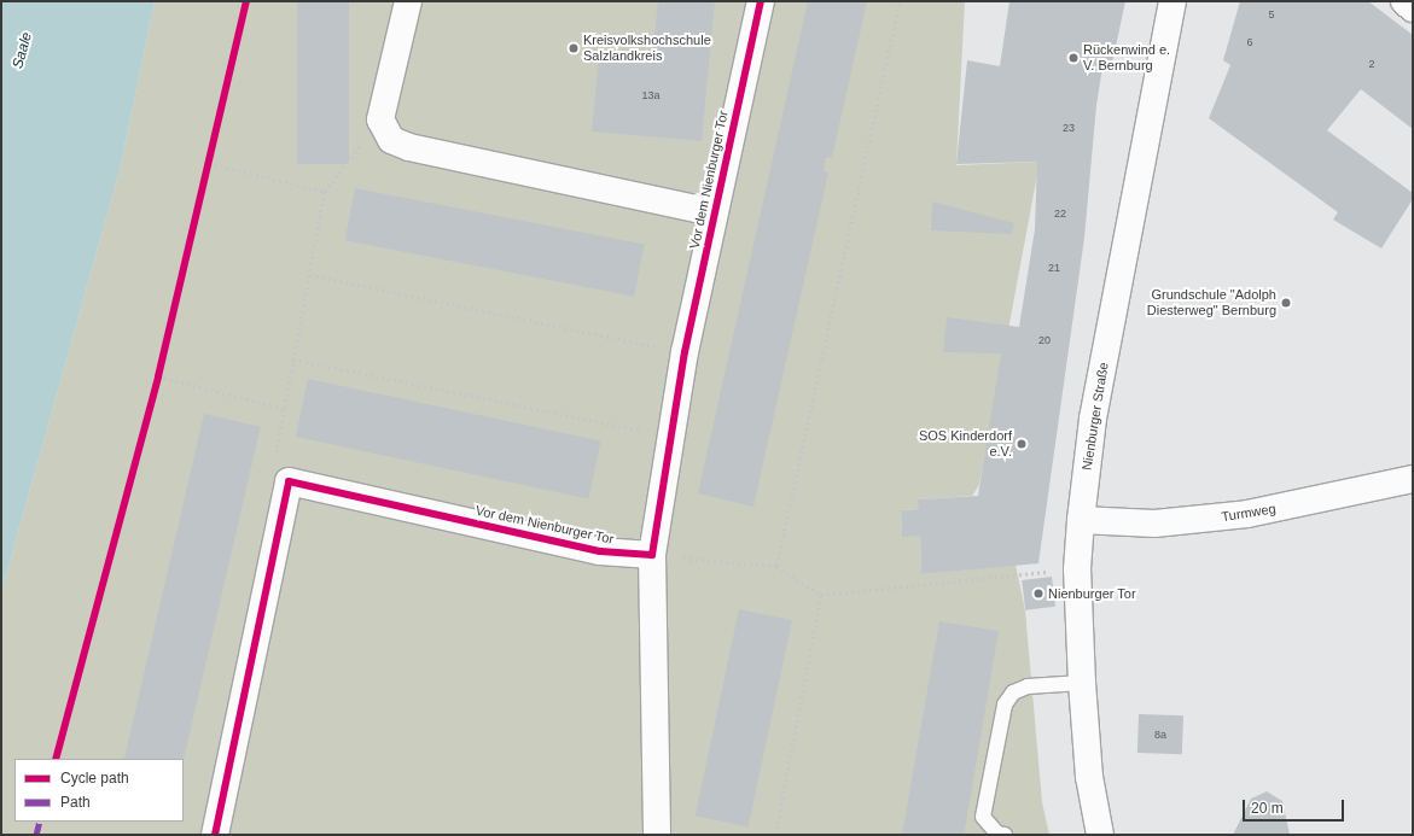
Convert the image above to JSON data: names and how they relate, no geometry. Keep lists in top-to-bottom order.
{
  "streets": {
    "street": ["Vor dem Nienburger Tor", "Nienburger Straße", "Turmweg"]
  },
  "crossings": [
    ["Nienburger Straße", "Turmweg"]
  ],
  "water": ["Saale"],
  "places": [
    "Kreisvolkshochschule Salzlandkreis",
    "Rückenwind e. V. Bernburg",
    "Grundschule \"Adolph Diesterweg\" Bernburg",
    "SOS Kinderdorf e.V.",
    "Nienburger Tor"
  ],
  "house_numbers": [
    "5",
    "6",
    "2",
    "13a",
    "23",
    "22",
    "21",
    "20",
    "8a"
  ],
  "legend": ["Cycle path", "Path"],
  "scale_bar": "20 m"
}
